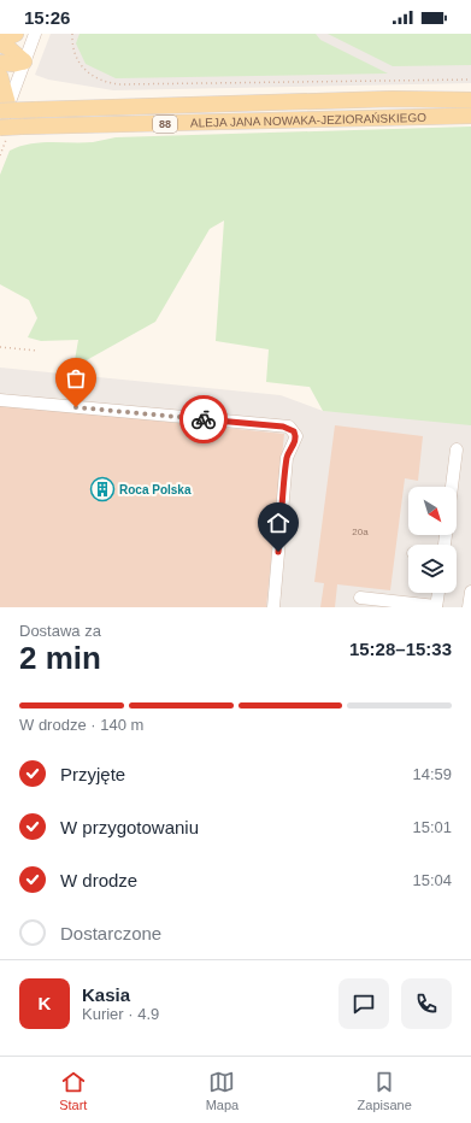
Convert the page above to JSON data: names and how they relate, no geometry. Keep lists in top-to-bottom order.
{
  "streets": {
    "main road": ["ALEJA JANA NOWAKA-JEZIORAŃSKIEGO", "88"]
  },
  "places": {
    "building": ["Roca Polska"]
  },
  "house_numbers": ["20a"],
  "north": "bottom right",
  "page": {
    "status": "15:26",
    "heading": ["2 min", "Dostawa za", "15:28–15:33"],
    "panel": ["Kasia", "Kurier · 4.9"],
    "bar": "W drodze · 140 m",
    "list": [
      ["Przyjęte", "14:59"],
      ["W przygotowaniu", "15:01"],
      ["W drodze", "15:04"],
      "Dostarczone"
    ],
    "round": "K",
    "tabs": ["Start", "Mapa", "Zapisane"]
  }
}
